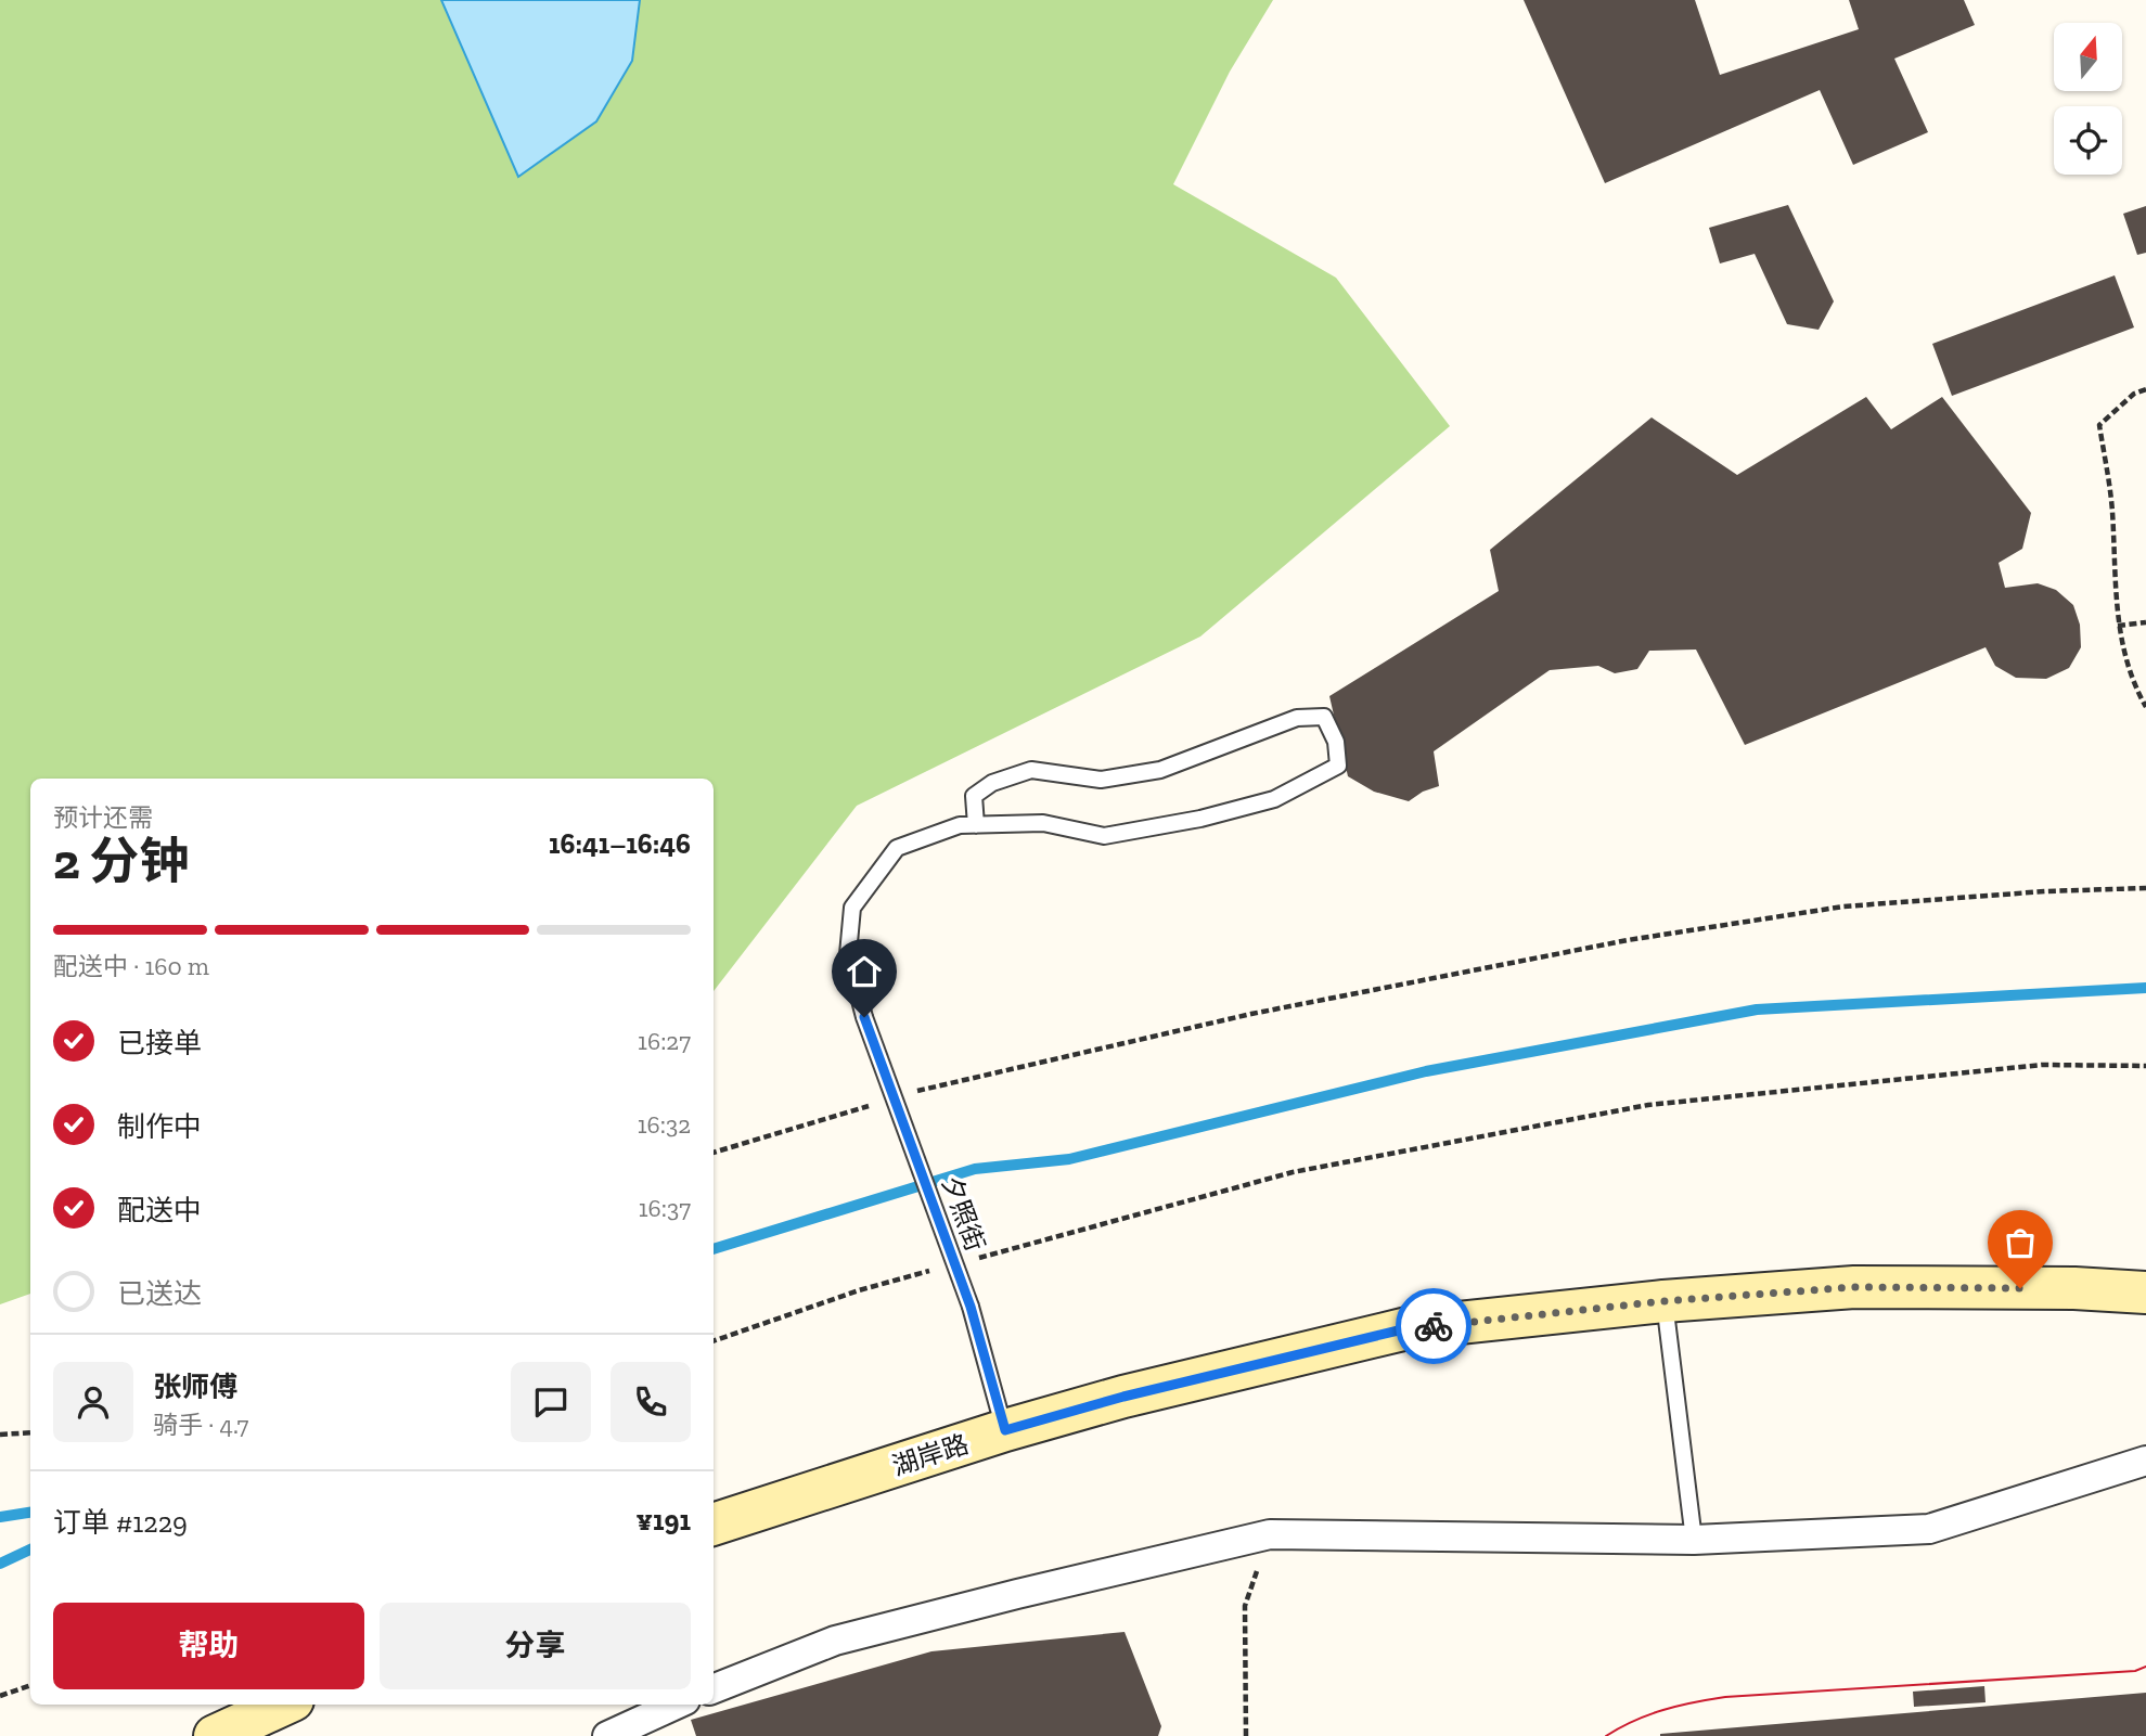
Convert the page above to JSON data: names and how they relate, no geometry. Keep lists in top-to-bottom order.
{
  "streets": {
    "street": ["湖岸路"],
    "lane": ["夕照街"]
  },
  "crossings": [
    ["夕照街", "湖岸路"]
  ],
  "north": "top",
  "page": {
    "heading": ["2 分钟", "预计还需", "16:41–16:46"],
    "panel": [
      "张师傅",
      "骑手 · 4.7",
      "订单 #1229",
      "¥191"
    ],
    "bar": "配送中 · 160 m",
    "list": [
      ["已接单", "16:27"],
      ["制作中", "16:32"],
      ["配送中", "16:37"],
      "已送达"
    ],
    "buttons": ["帮助", "分享"]
  }
}
